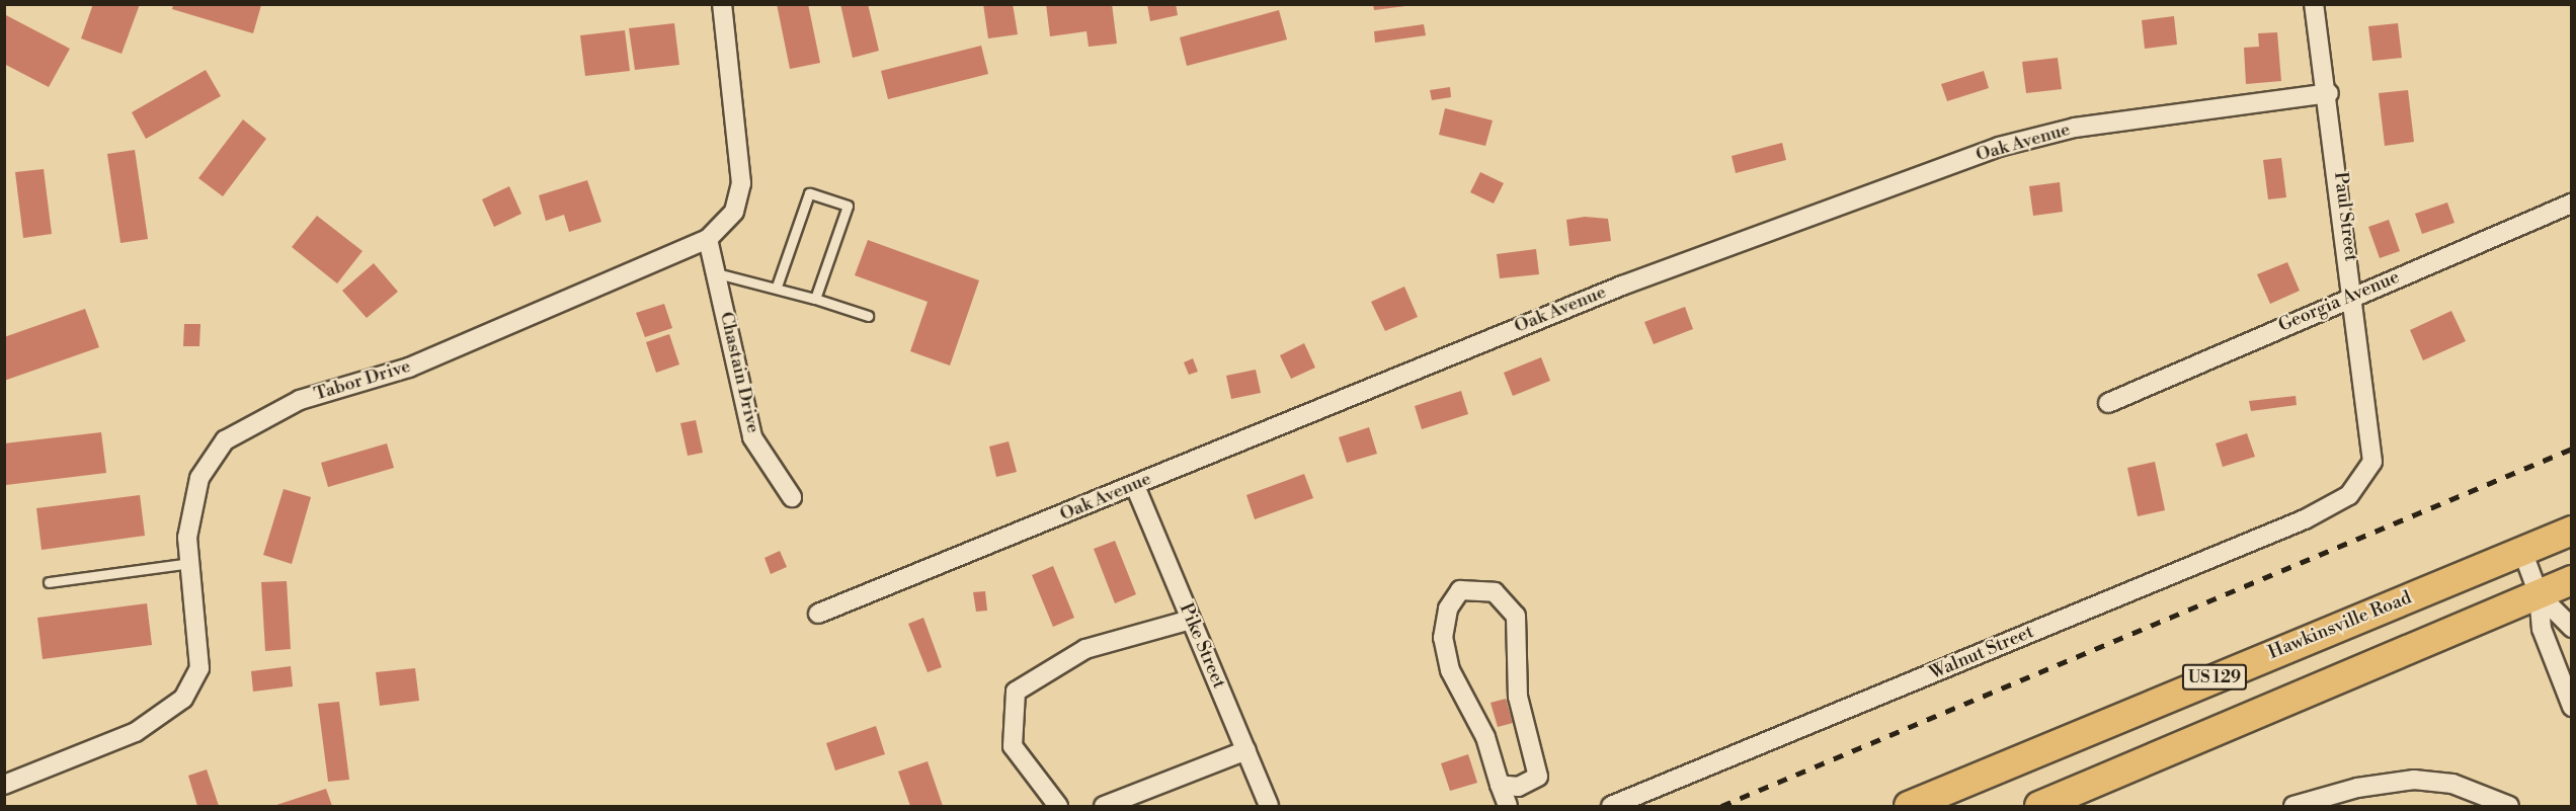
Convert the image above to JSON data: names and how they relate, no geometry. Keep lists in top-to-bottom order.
{
  "streets": {
    "main road": ["Hawkinsville Road", "US 129"],
    "street": [
      "Oak Avenue",
      "Paul Street",
      "Georgia Avenue",
      "Chastain Drive",
      "Tabor Drive",
      "Pike Street",
      "Walnut Street"
    ]
  },
  "crossings": [
    ["Oak Avenue", "Paul Street"],
    ["Oak Avenue", "Pike Street"],
    ["Paul Street", "Georgia Avenue"],
    ["Paul Street", "Walnut Street"],
    ["Chastain Drive", "Tabor Drive"]
  ]
}
